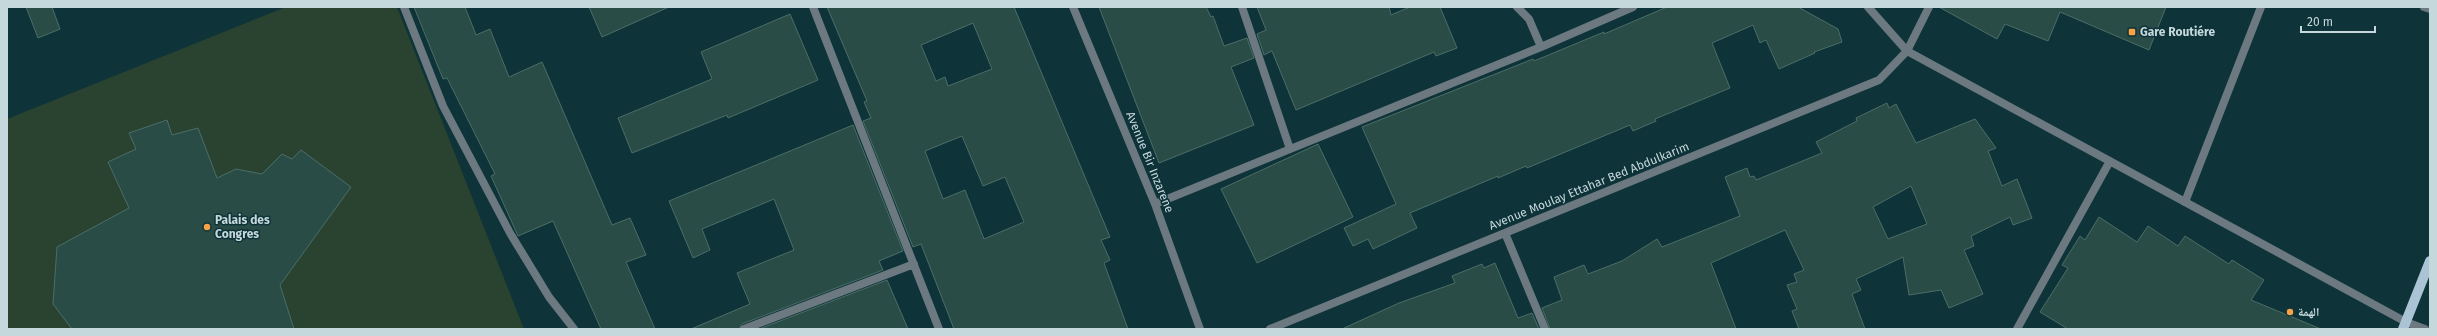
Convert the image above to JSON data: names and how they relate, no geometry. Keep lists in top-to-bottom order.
{
  "streets": {
    "street": ["Avenue Bir Inzarene", "Avenue Moulay Ettahar Bed Abdulkarim"]
  },
  "places": {
    "transit": ["Gare Routiére"],
    "other": ["Palais des Congres", "الهمة"]
  },
  "scale_bar": "20 m"
}
